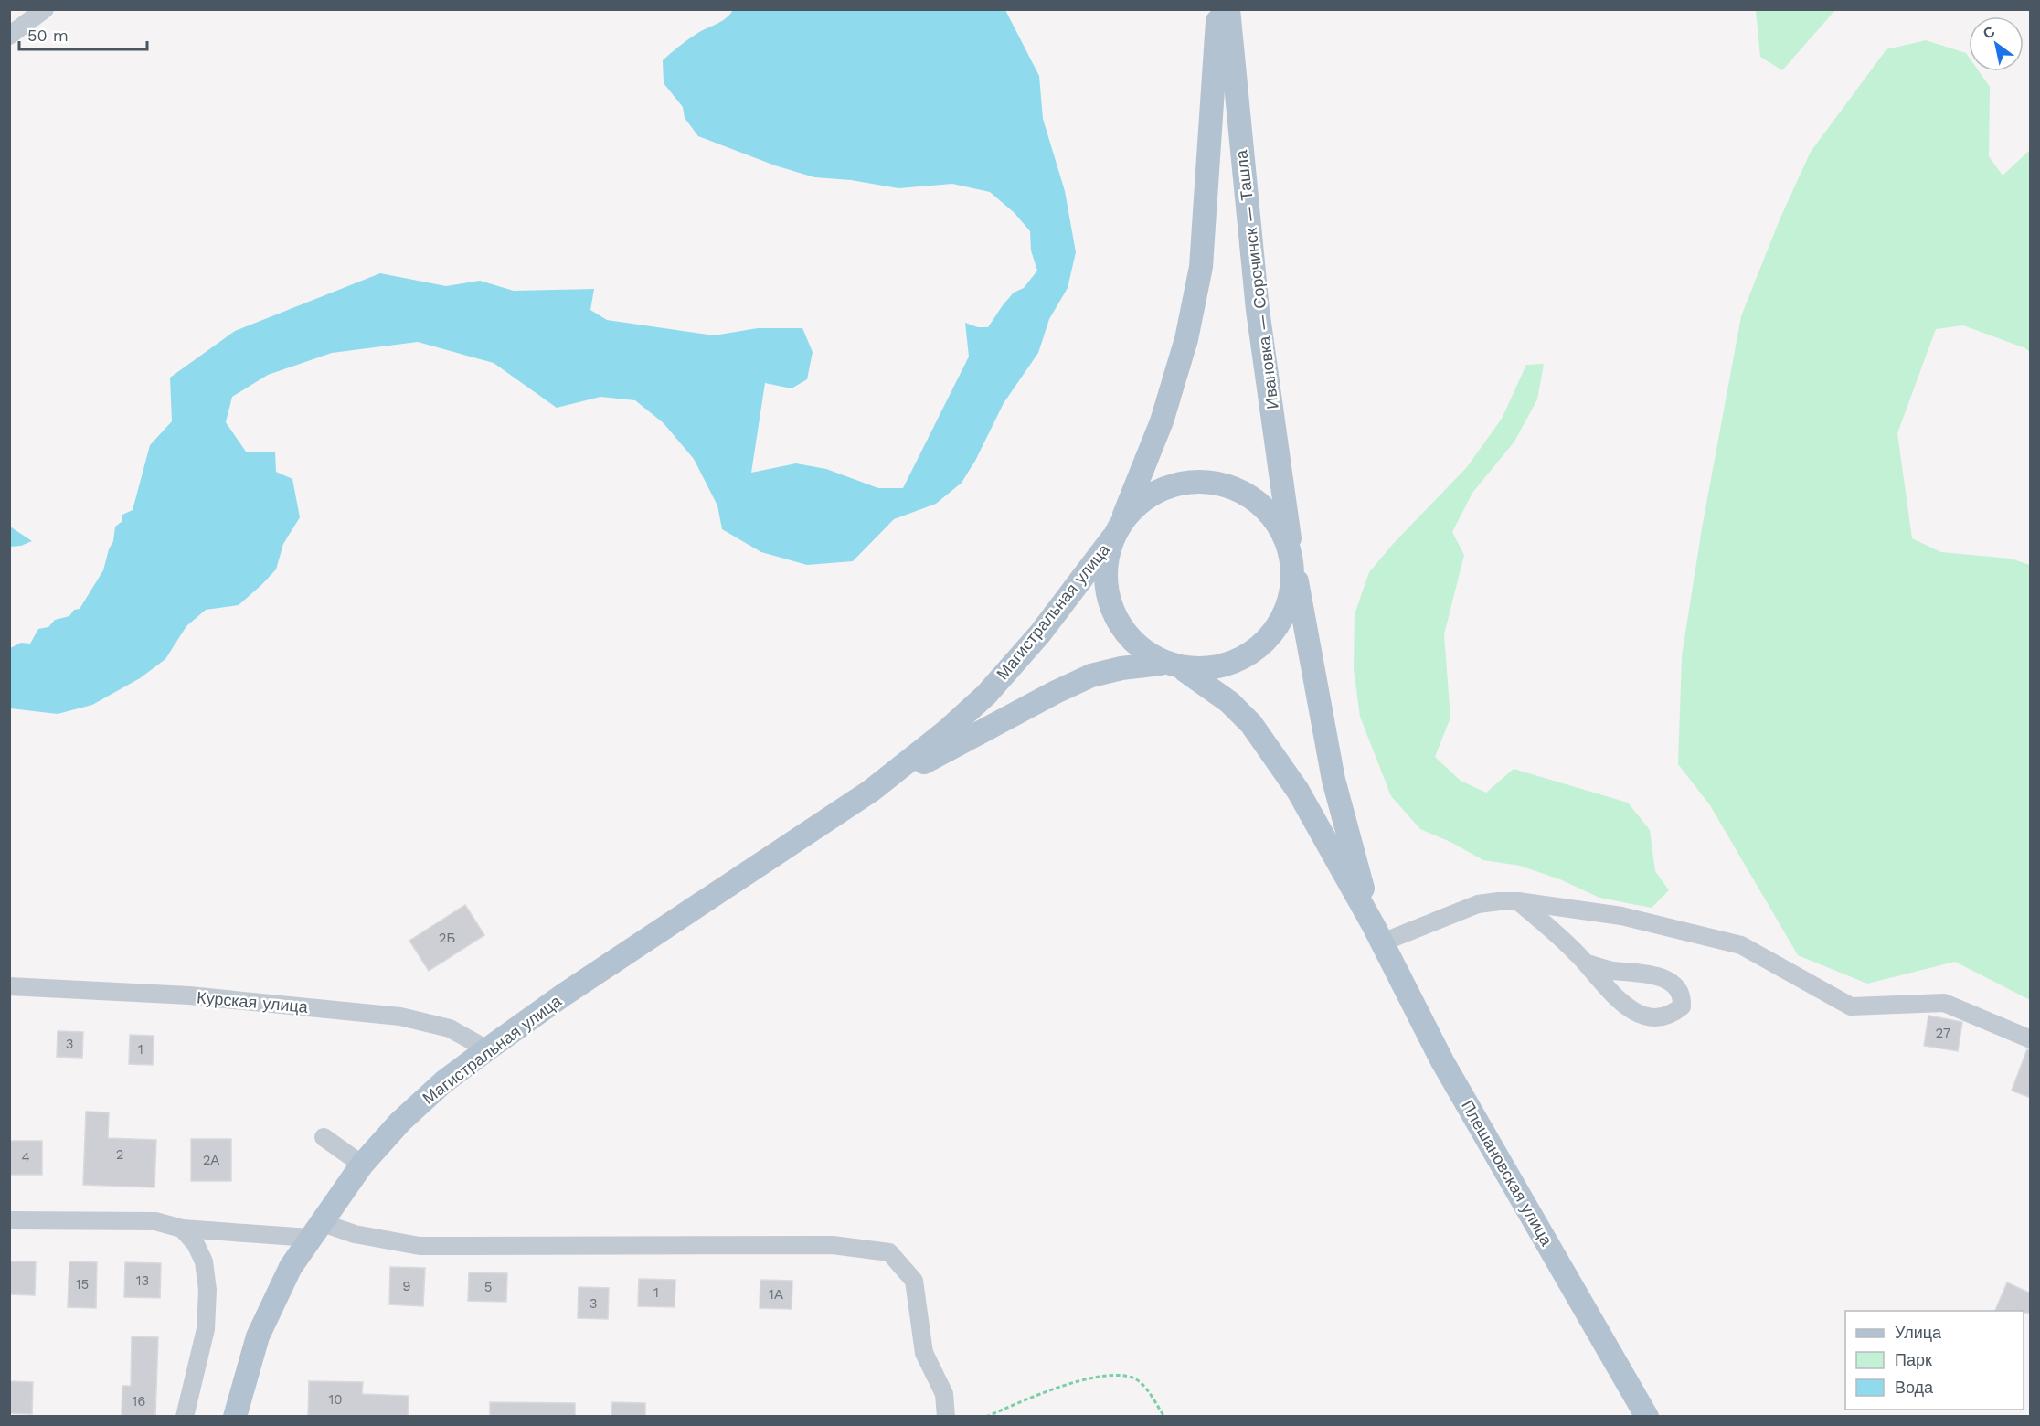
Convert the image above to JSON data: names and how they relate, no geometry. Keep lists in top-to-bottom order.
{
  "streets": {
    "main road": ["Ивановка — Сорочинск — Ташла", "Магистральная улица", "Плешановская улица"],
    "street": ["Курская улица"]
  },
  "crossings": [
    ["Ивановка — Сорочинск — Ташла", "Магистральная улица"],
    ["Магистральная улица", "Курская улица"]
  ],
  "house_numbers": [
    "2Б",
    "27",
    "3",
    "1",
    "2",
    "4",
    "2А",
    "13",
    "15",
    "9",
    "5",
    "1",
    "1А",
    "3",
    "10",
    "16"
  ],
  "legend": ["Улица", "Парк", "Вода"],
  "scale_bar": "50 m",
  "north": "top left"
}
